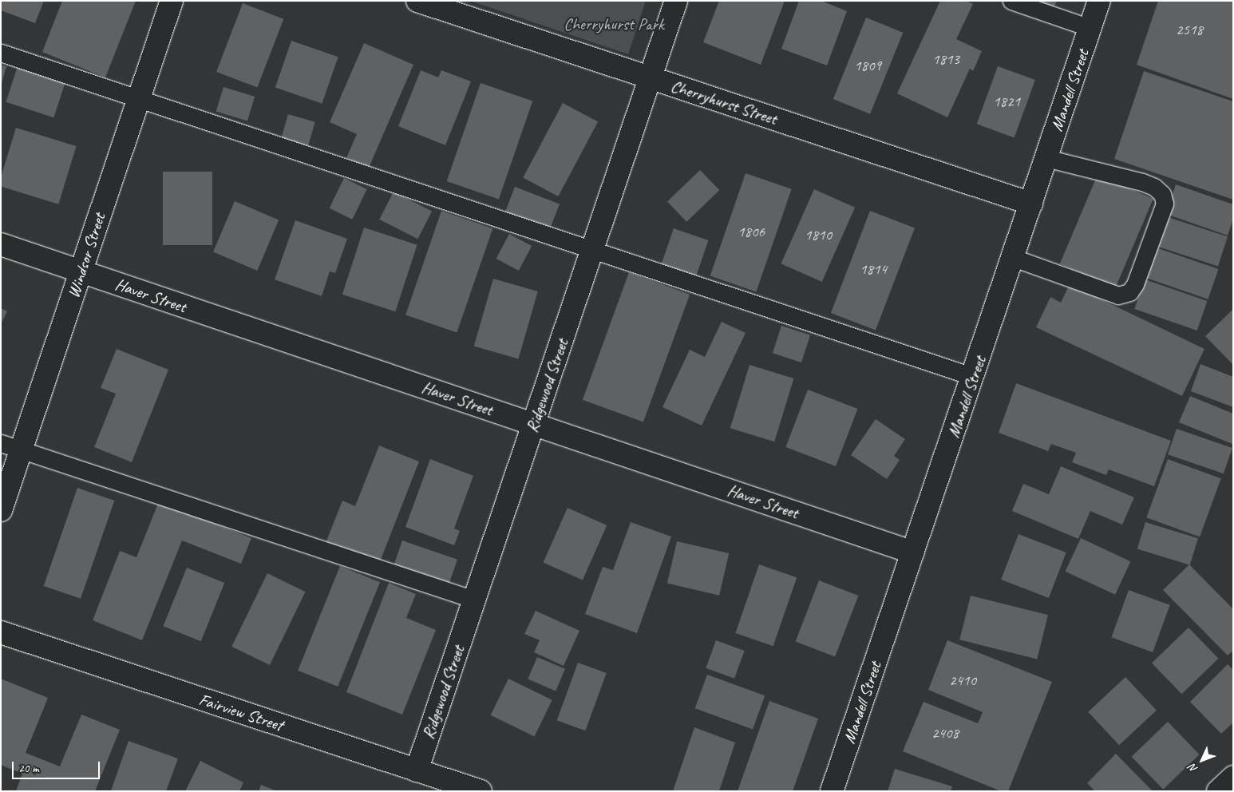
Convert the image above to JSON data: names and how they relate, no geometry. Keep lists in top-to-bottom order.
{
  "streets": {
    "street": [
      "Mandell Street",
      "Cherryhurst Street",
      "Windsor Street",
      "Haver Street",
      "Ridgewood Street",
      "Fairview Street"
    ]
  },
  "crossings": [
    ["Mandell Street", "Cherryhurst Street"],
    ["Mandell Street", "Haver Street"],
    ["Cherryhurst Street", "Ridgewood Street"],
    ["Windsor Street", "Haver Street"],
    ["Haver Street", "Ridgewood Street"],
    ["Ridgewood Street", "Fairview Street"]
  ],
  "parks": ["Cherryhurst Park"],
  "house_numbers": [
    "2518",
    "1813",
    "1809",
    "1821",
    "1806",
    "1810",
    "1814",
    "2410",
    "2408"
  ],
  "scale_bar": "20 m",
  "north": "bottom left"
}
